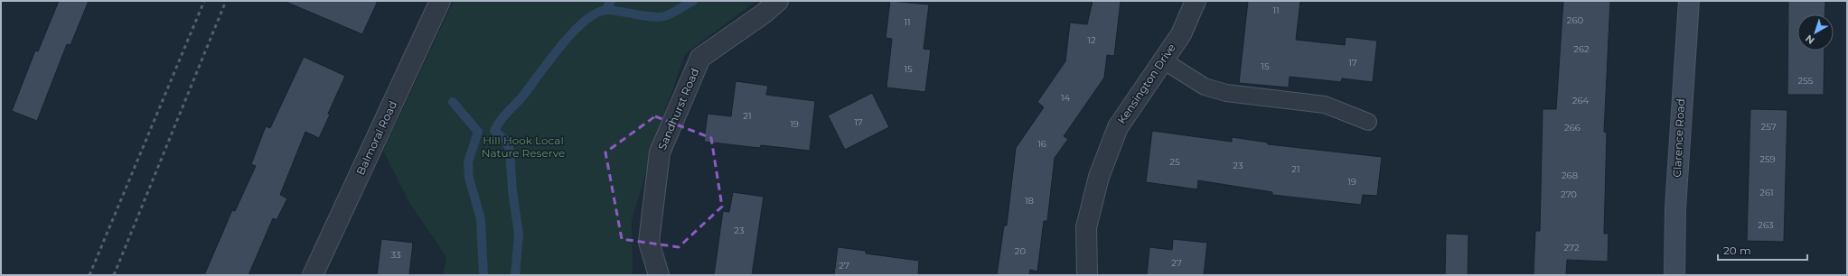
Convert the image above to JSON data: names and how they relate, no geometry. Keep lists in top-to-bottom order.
{
  "streets": {
    "street": [
      "Kensington Drive",
      "Sandhurst Road",
      "Balmoral Road",
      "Clarence Road"
    ]
  },
  "parks": ["Hill Hook Local Nature Reserve"],
  "house_numbers": [
    "11",
    "260",
    "11",
    "12",
    "262",
    "17",
    "15",
    "15",
    "255",
    "14",
    "264",
    "21",
    "17",
    "19",
    "257",
    "266",
    "16",
    "259",
    "25",
    "23",
    "21",
    "268",
    "19",
    "261",
    "270",
    "18",
    "263",
    "23",
    "272",
    "20",
    "33",
    "27",
    "27"
  ],
  "scale_bar": "20 m",
  "north": "bottom left"
}
